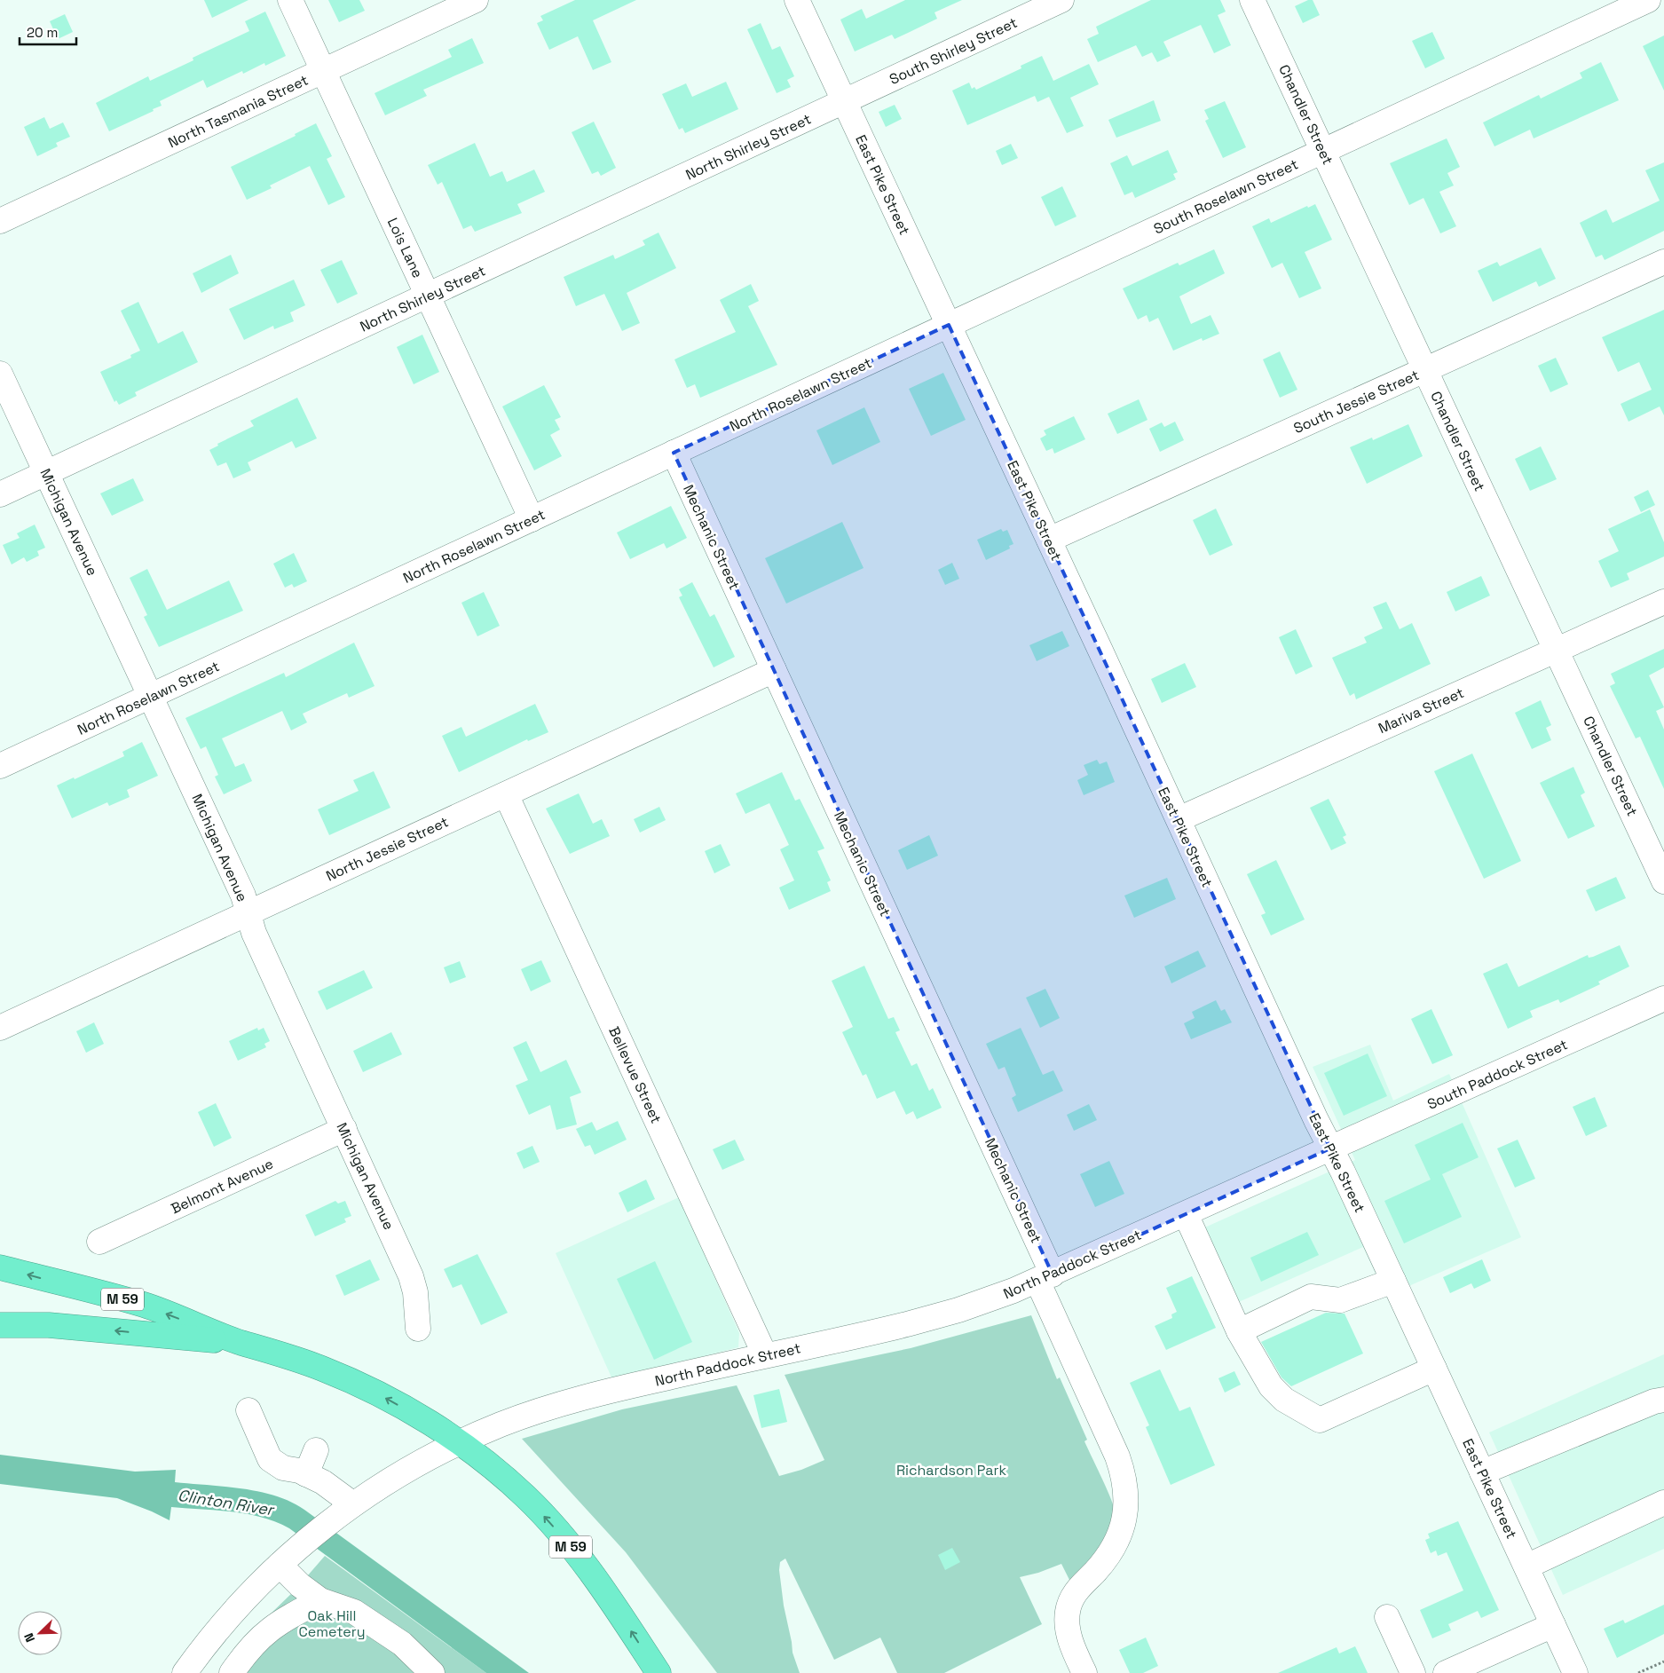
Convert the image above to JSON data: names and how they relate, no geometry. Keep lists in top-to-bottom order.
{
  "streets": {
    "highway": ["M 59"],
    "street": [
      "South Shirley Street",
      "North Tasmania Street",
      "Chandler Street",
      "North Shirley Street",
      "East Pike Street",
      "South Roselawn Street",
      "Lois Lane",
      "North Roselawn Street",
      "South Jessie Street",
      "Michigan Avenue",
      "Mechanic Street",
      "Mariva Street",
      "North Jessie Street",
      "South Paddock Street",
      "Bellevue Street",
      "Belmont Avenue",
      "North Paddock Street"
    ]
  },
  "crossings": [
    ["South Shirley Street", "North Shirley Street"],
    ["South Shirley Street", "East Pike Street"],
    ["North Tasmania Street", "Lois Lane"],
    ["Chandler Street", "South Roselawn Street"],
    ["Chandler Street", "South Jessie Street"],
    ["Chandler Street", "Mariva Street"],
    ["North Shirley Street", "East Pike Street"],
    ["North Shirley Street", "Lois Lane"],
    ["North Shirley Street", "Michigan Avenue"],
    ["East Pike Street", "South Roselawn Street"],
    ["East Pike Street", "North Roselawn Street"],
    ["East Pike Street", "South Jessie Street"],
    ["East Pike Street", "Mariva Street"],
    ["East Pike Street", "South Paddock Street"],
    ["East Pike Street", "North Paddock Street"],
    ["South Roselawn Street", "North Roselawn Street"],
    ["Lois Lane", "North Roselawn Street"],
    ["North Roselawn Street", "Michigan Avenue"],
    ["North Roselawn Street", "Mechanic Street"],
    ["Michigan Avenue", "North Jessie Street"],
    ["Michigan Avenue", "Belmont Avenue"],
    ["Mechanic Street", "North Jessie Street"],
    ["Mechanic Street", "North Paddock Street"],
    ["North Jessie Street", "Bellevue Street"],
    ["South Paddock Street", "North Paddock Street"],
    ["Bellevue Street", "North Paddock Street"],
    ["North Paddock Street", "M 59"]
  ],
  "water": ["Clinton River"],
  "parks": ["Richardson Park", "Oak Hill Cemetery"],
  "scale_bar": "20 m",
  "north": "bottom left"
}
